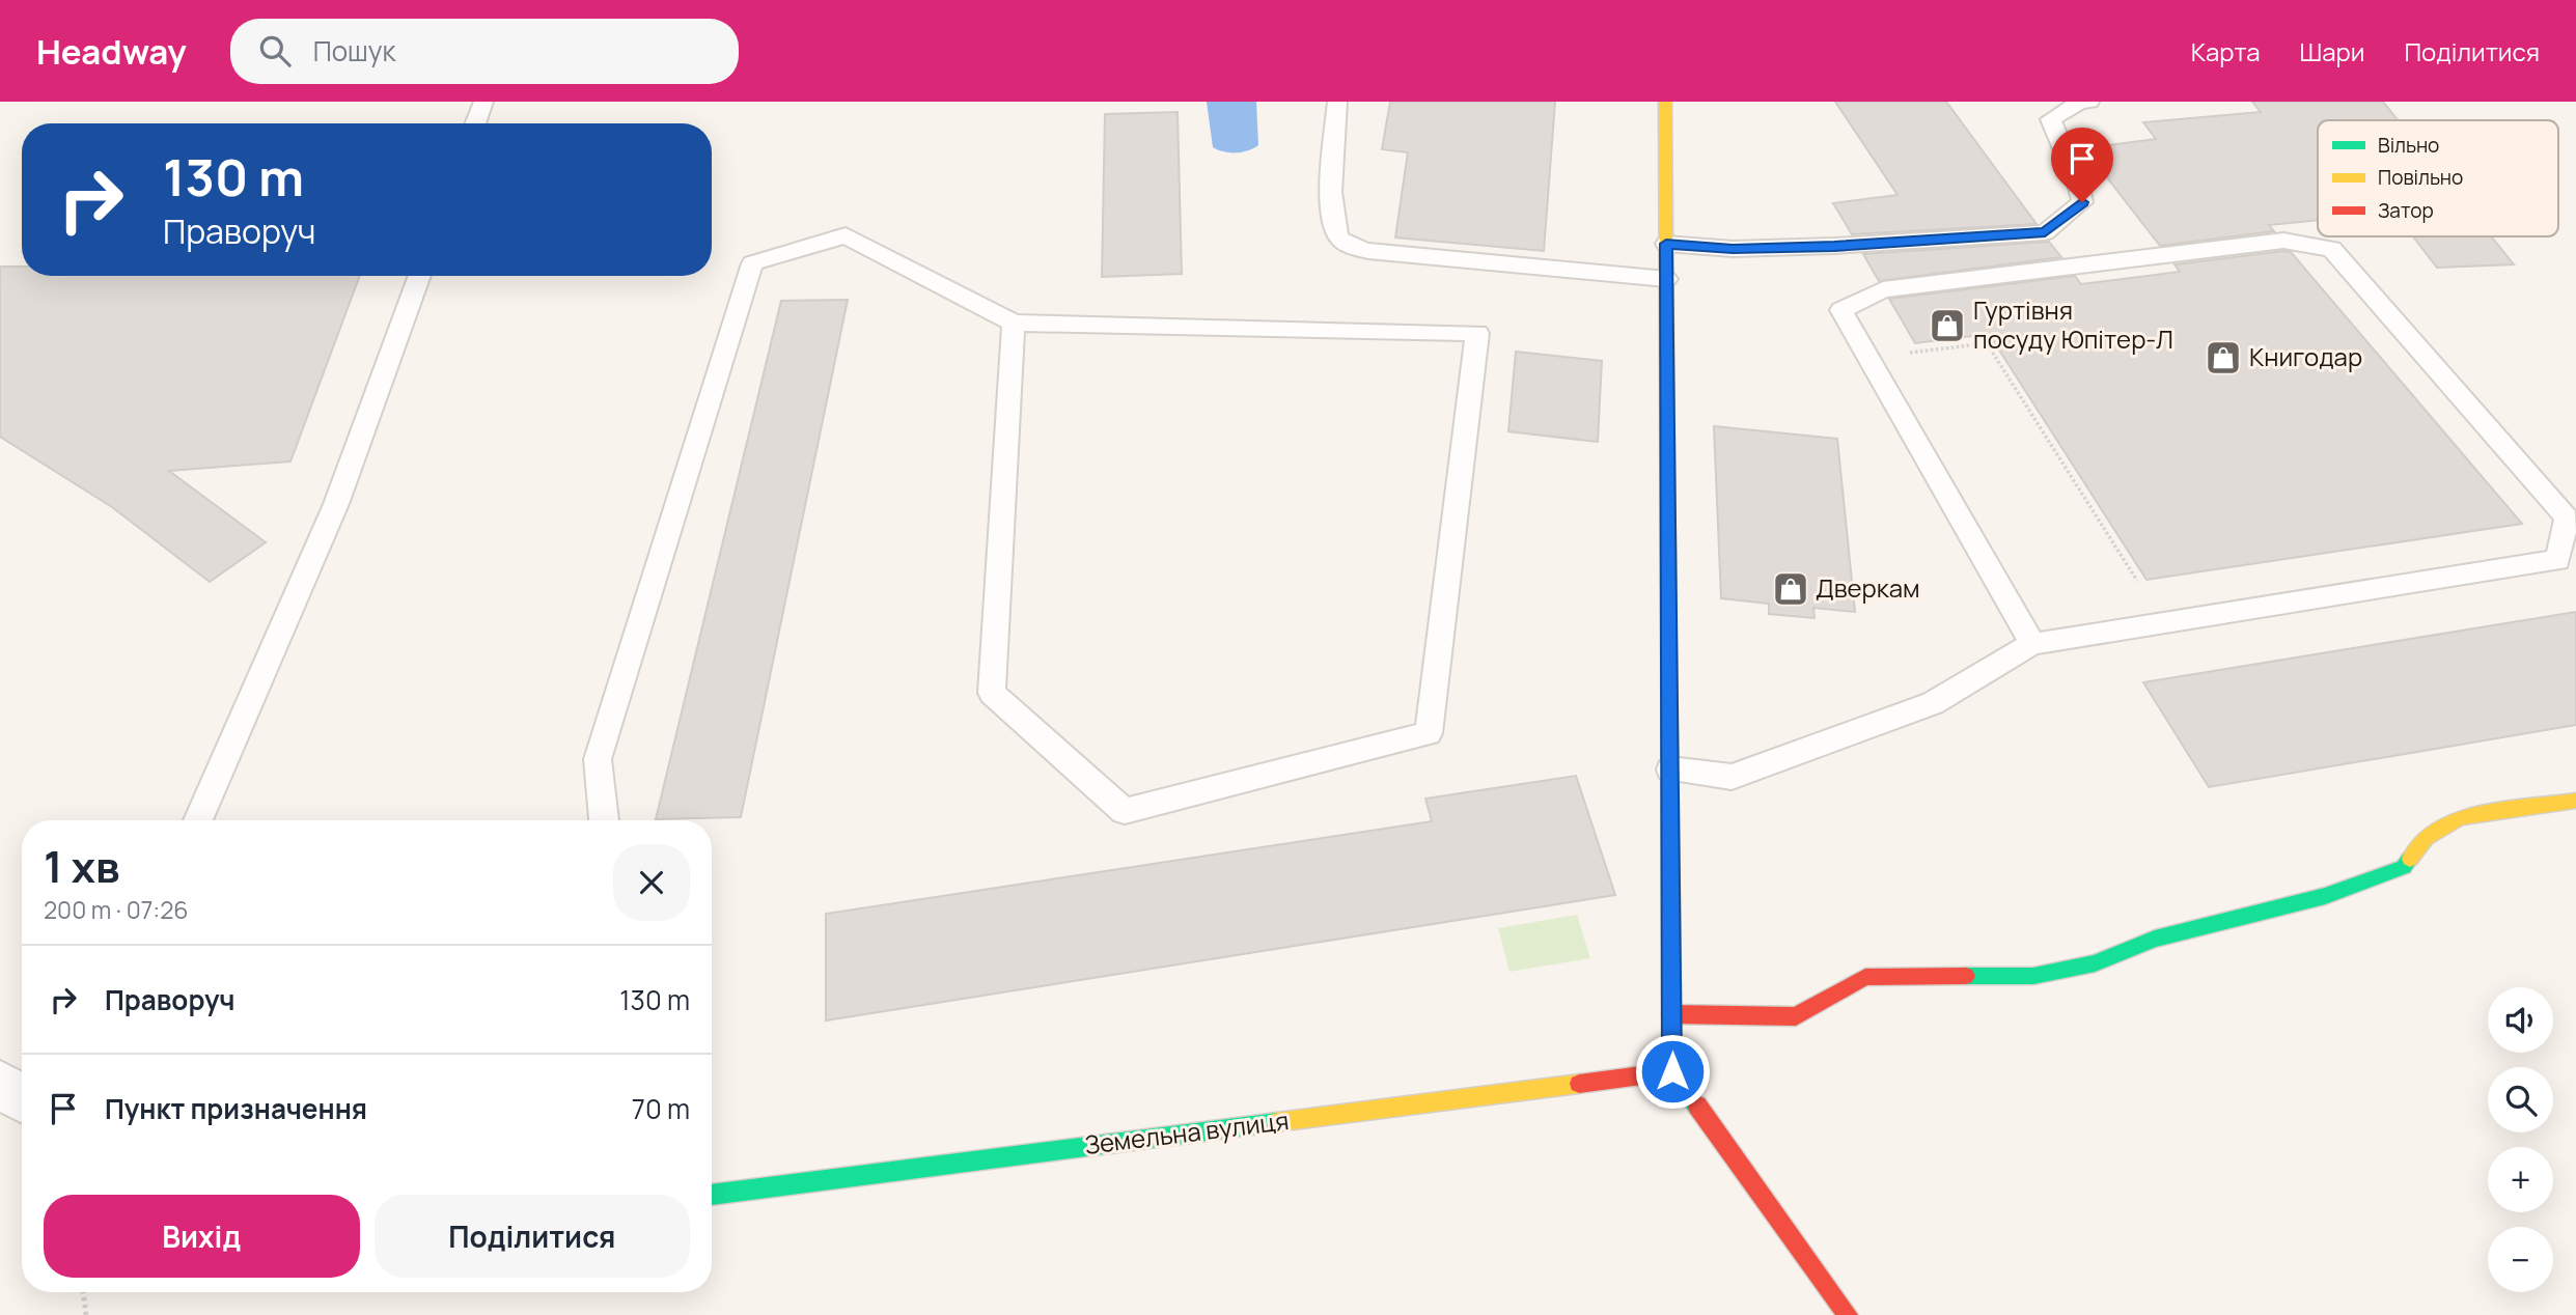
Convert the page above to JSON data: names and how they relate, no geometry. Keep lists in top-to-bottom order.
{
  "streets": {
    "street": ["Земельна вулиця"]
  },
  "places": {
    "shop": ["Гуртівня посуду Юпітер-Л", "Книгодар", "Дверкам"]
  },
  "legend": ["Вільно", "Повільно", "Затор"],
  "page": {
    "header": "Headway",
    "search": "Пошук",
    "nav": ["Карта", "Шари", "Поділитися"],
    "turn": ["130 m", "Праворуч"],
    "heading": ["1 хв", "200 m · 07:26"],
    "list": [
      {
        "name": "Праворуч",
        "value": "130 m"
      },
      {
        "name": "Пункт призначення",
        "value": "70 m"
      }
    ],
    "map_buttons": ["+", "−"],
    "buttons": ["Вихід", "Поділитися"]
  }
}
